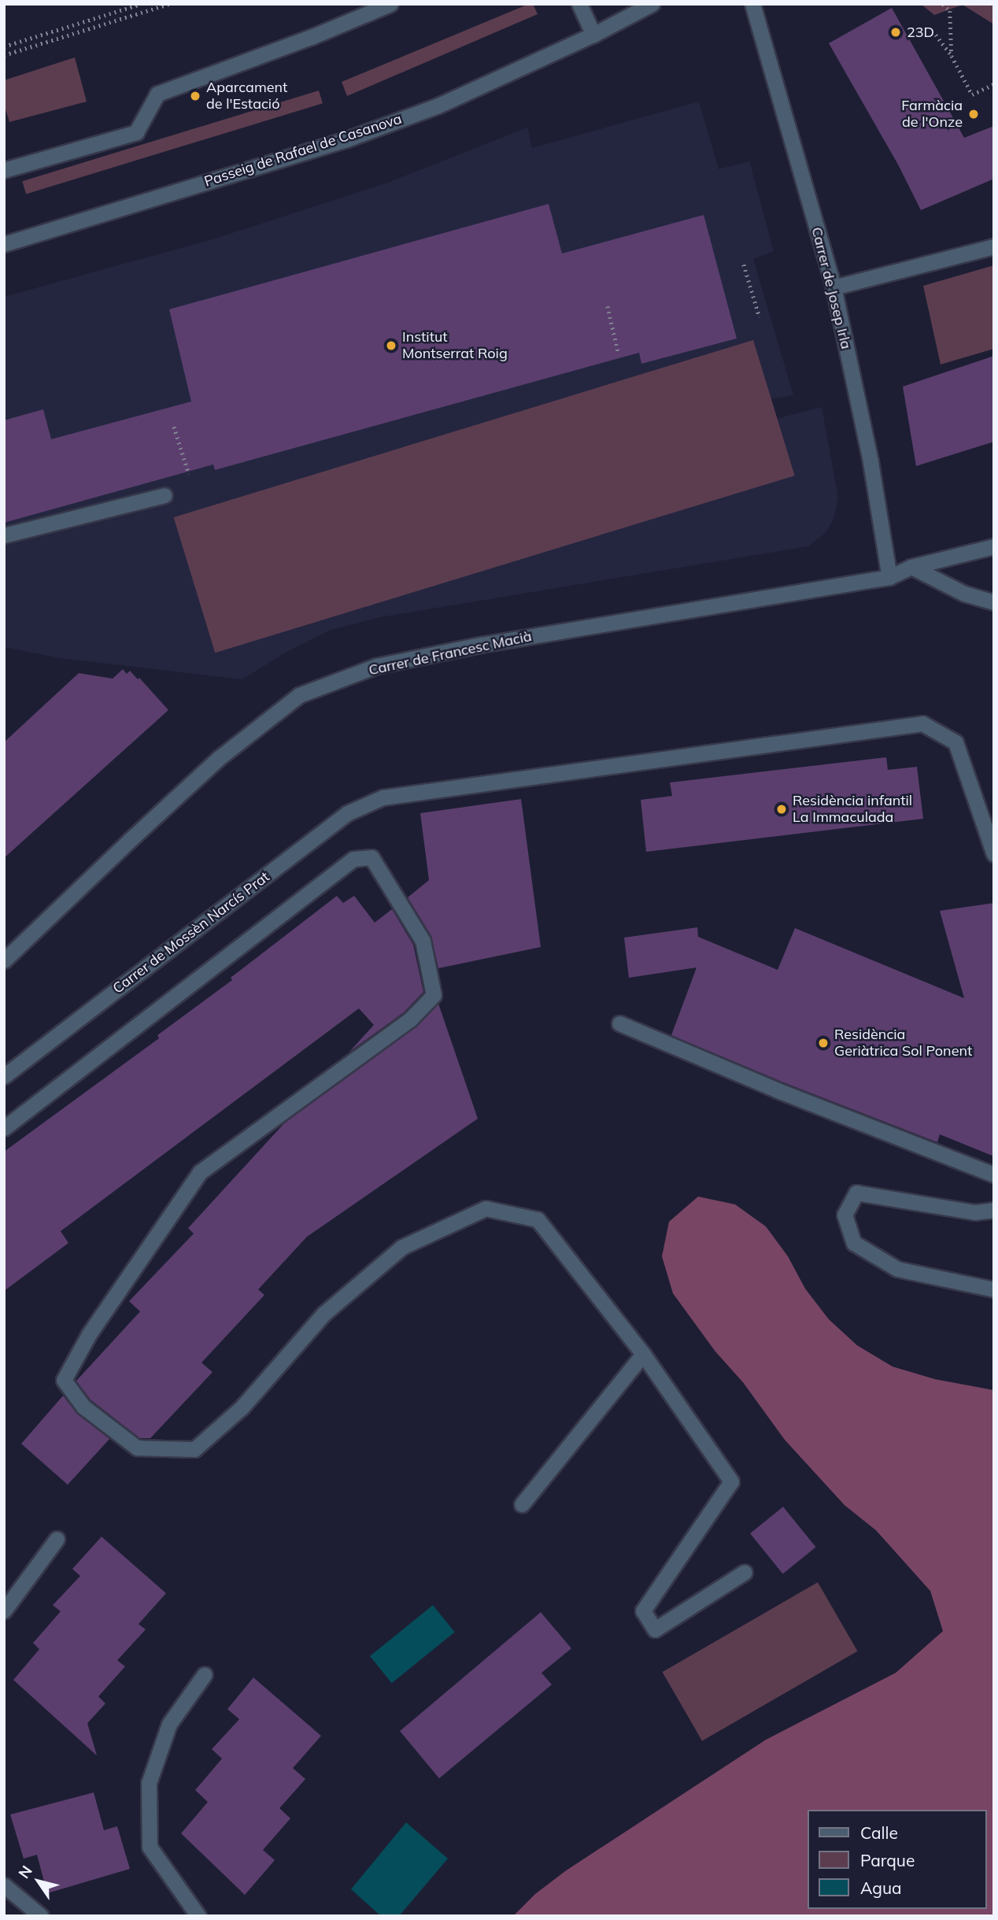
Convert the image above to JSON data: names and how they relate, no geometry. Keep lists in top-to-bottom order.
{
  "streets": {
    "street": [
      "Passeig de Rafael de Casanova",
      "Carrer de Josep Irla",
      "Carrer de Francesc Macià",
      "Carrer de Mossèn Narcís Prat"
    ]
  },
  "crossings": [
    ["Carrer de Josep Irla", "Carrer de Francesc Macià"]
  ],
  "places": [
    "23D",
    "Aparcament de l'Estació",
    "Farmàcia de l'Onze",
    "Institut Montserrat Roig",
    "Residència infantil La Immaculada",
    "Residència Geriàtrica Sol Ponent"
  ],
  "legend": ["Calle", "Parque", "Agua"],
  "north": "top left"
}
